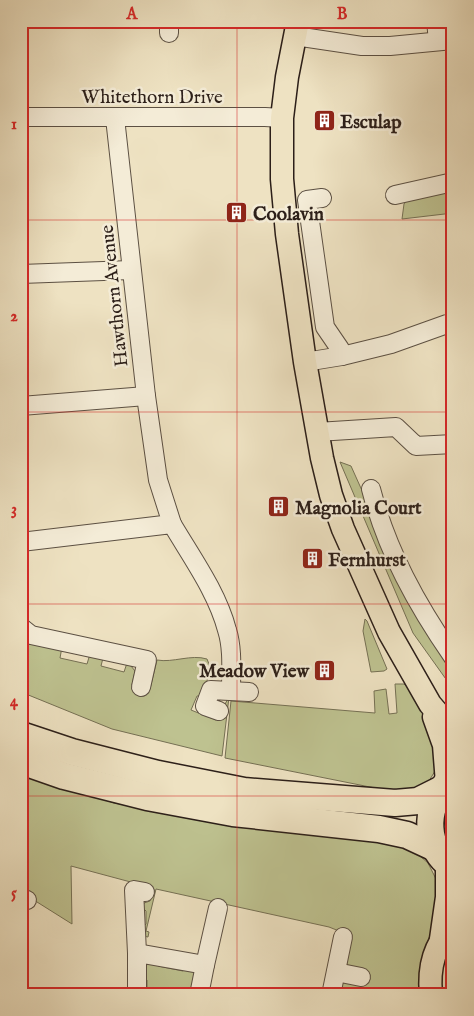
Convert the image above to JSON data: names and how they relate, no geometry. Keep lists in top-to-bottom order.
{
  "streets": {
    "street": ["Whitethorn Drive", "Hawthorn Avenue"]
  },
  "crossings": [
    ["Whitethorn Drive", "Hawthorn Avenue"]
  ],
  "places": {
    "building": [
      "Esculap",
      "Coolavin",
      "Magnolia Court",
      "Fernhurst",
      "Meadow View"
    ]
  },
  "grid": {
    "columns": ["A", "B"],
    "rows": [
      "1",
      "2",
      "3",
      "4",
      "5"
    ]
  }
}
